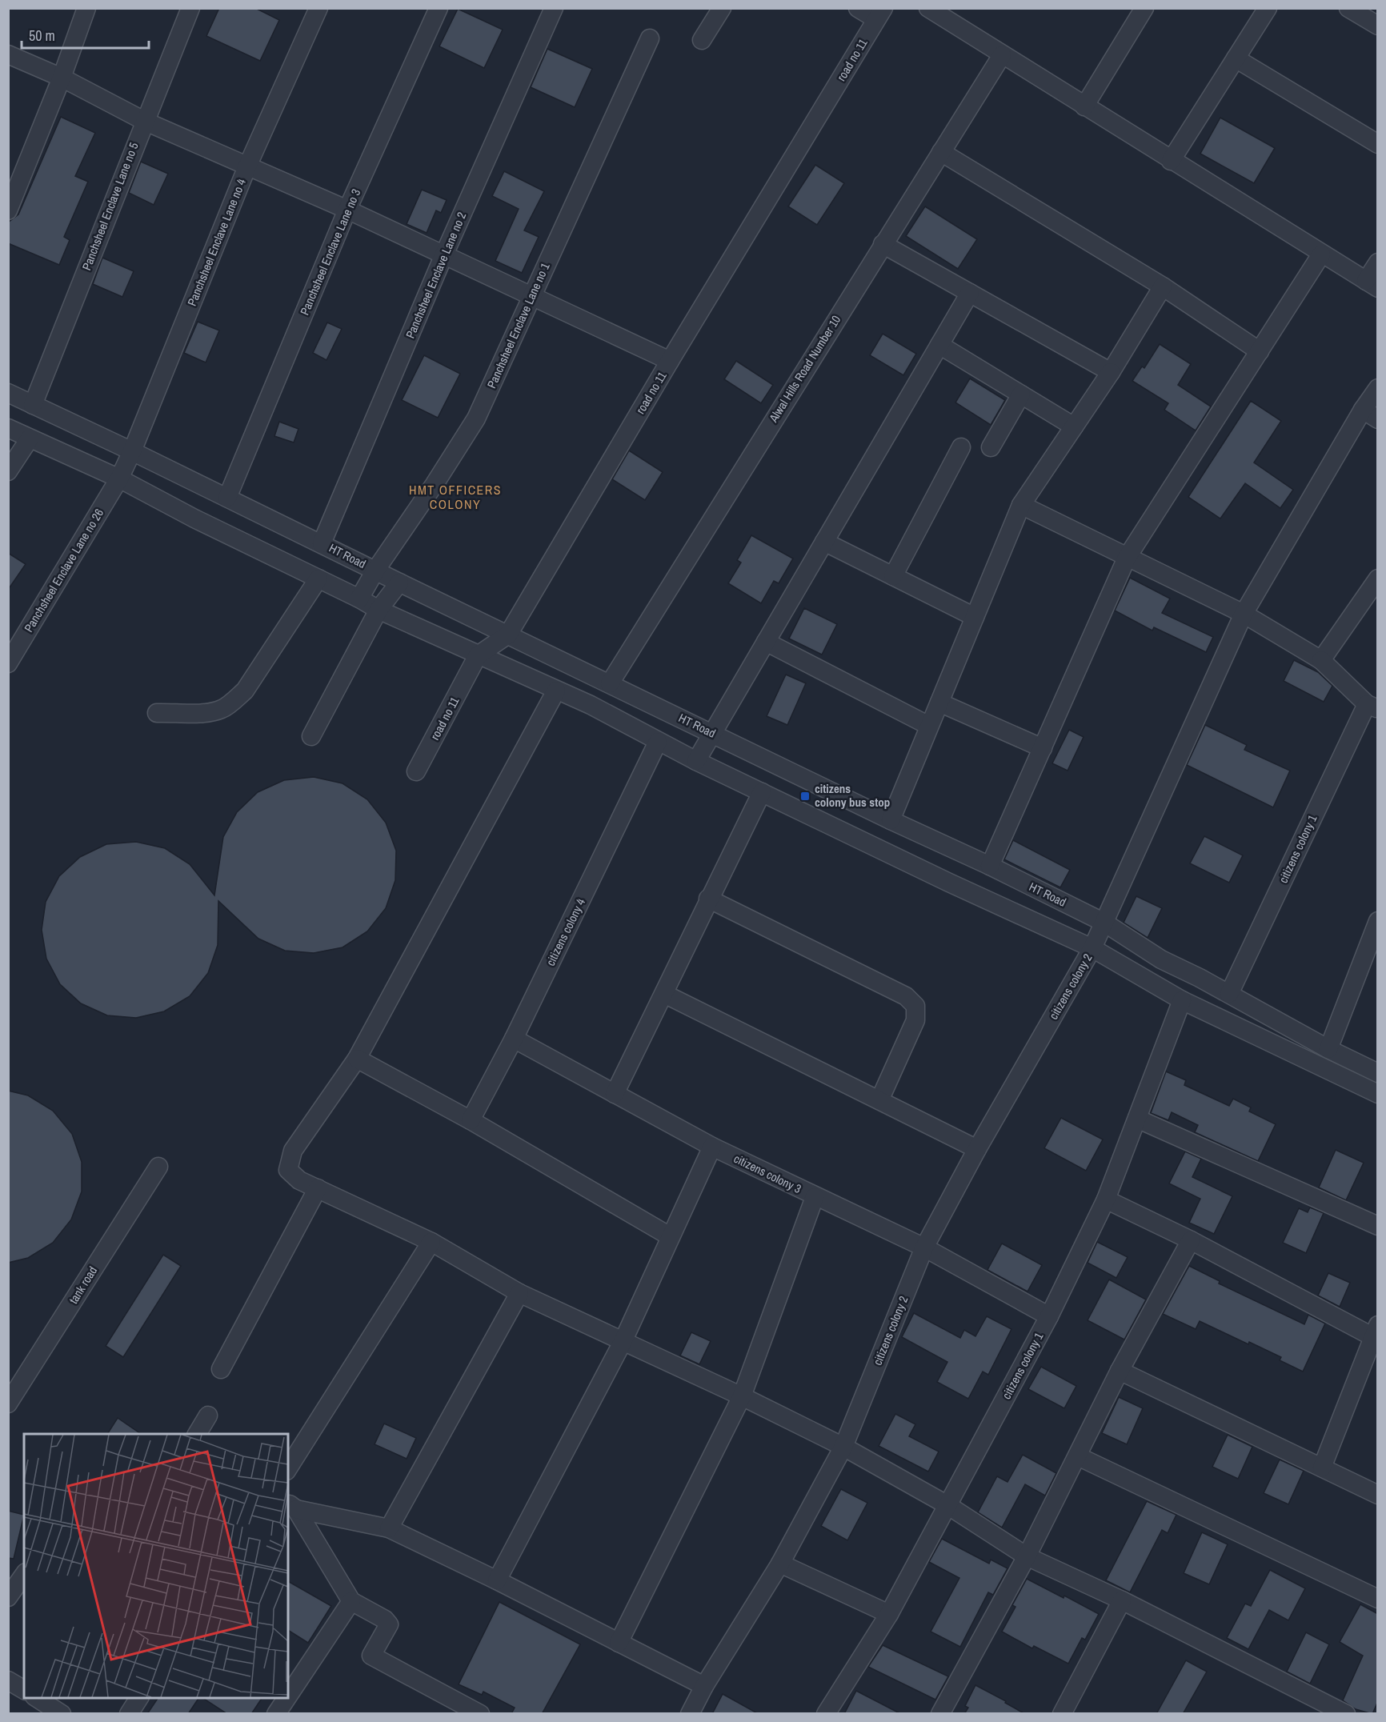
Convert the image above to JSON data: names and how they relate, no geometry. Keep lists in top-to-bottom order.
{
  "streets": {
    "street": [
      "road no 11",
      "Panchsheel Enclave Lane no 5",
      "Panchsheel Enclave Lane no 4",
      "Panchsheel Enclave Lane no 3",
      "Panchsheel Enclave Lane no 2",
      "Panchsheel Enclave Lane no 1",
      "Alwal Hills Road Number 10",
      "HT Road",
      "Panchsheel Enclave Lane no 26",
      "citizens colony 1",
      "citizens colony 4",
      "citizens colony 2",
      "citizens colony 3",
      "tank road"
    ]
  },
  "crossings": [
    ["road no 11", "HT Road"],
    ["Panchsheel Enclave Lane no 5", "HT Road"],
    ["Panchsheel Enclave Lane no 4", "HT Road"],
    ["Panchsheel Enclave Lane no 4", "Panchsheel Enclave Lane no 26"],
    ["Panchsheel Enclave Lane no 3", "HT Road"],
    ["Panchsheel Enclave Lane no 2", "HT Road"],
    ["Panchsheel Enclave Lane no 1", "HT Road"],
    ["Alwal Hills Road Number 10", "HT Road"],
    ["HT Road", "citizens colony 1"],
    ["HT Road", "citizens colony 2"],
    ["citizens colony 1", "citizens colony 3"],
    ["citizens colony 4", "citizens colony 3"],
    ["citizens colony 2", "citizens colony 3"]
  ],
  "districts": ["HMT OFFICERS COLONY"],
  "places": {
    "transit": ["citizens colony bus stop"]
  },
  "scale_bar": "50 m"
}
